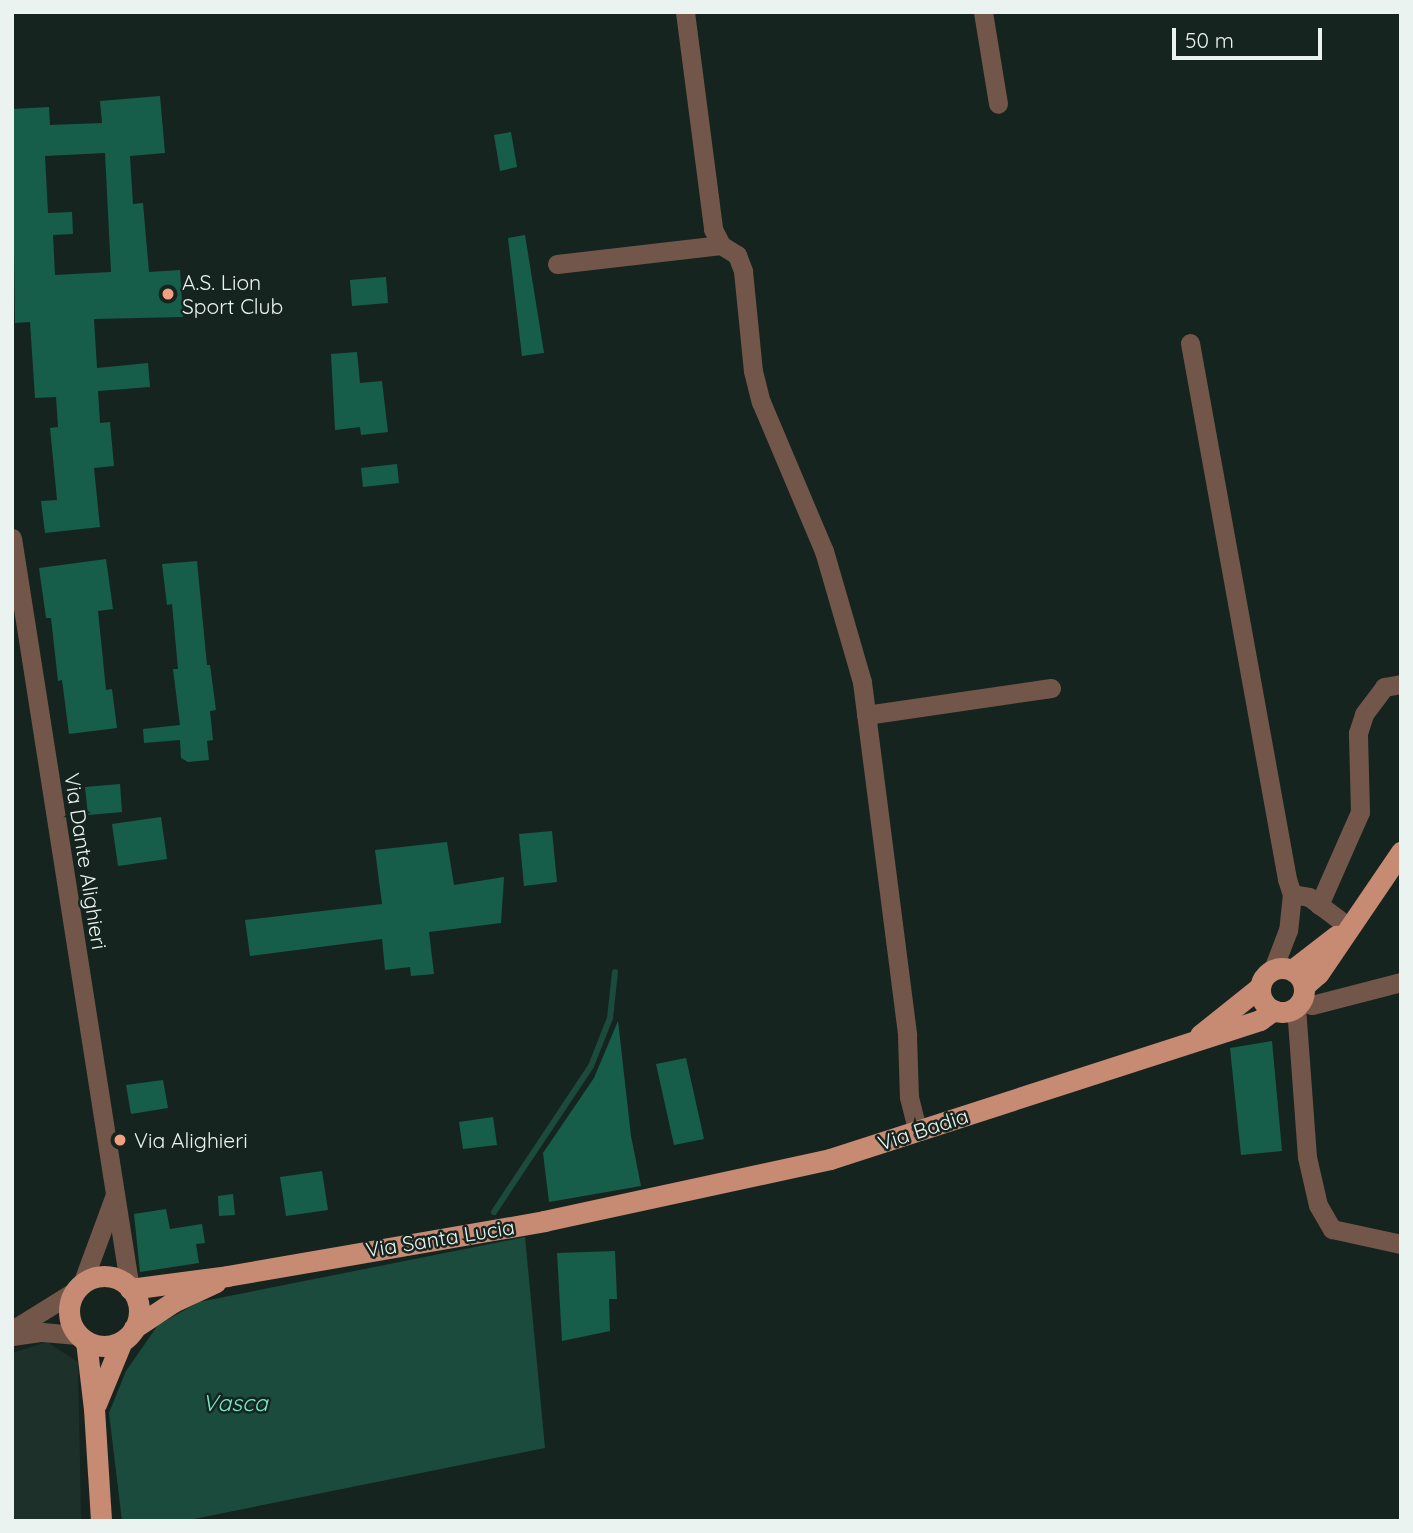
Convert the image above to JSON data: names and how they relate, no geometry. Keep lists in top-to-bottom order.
{
  "streets": {
    "main road": ["Via Badia", "Via Santa Lucia"],
    "street": ["Via Dante Alighieri"]
  },
  "crossings": [
    ["Via Dante Alighieri", "Via Santa Lucia"],
    ["Via Badia", "Via Santa Lucia"]
  ],
  "water": ["Vasca"],
  "places": ["A.S. Lion Sport Club", "Via Alighieri"],
  "scale_bar": "50 m"
}
